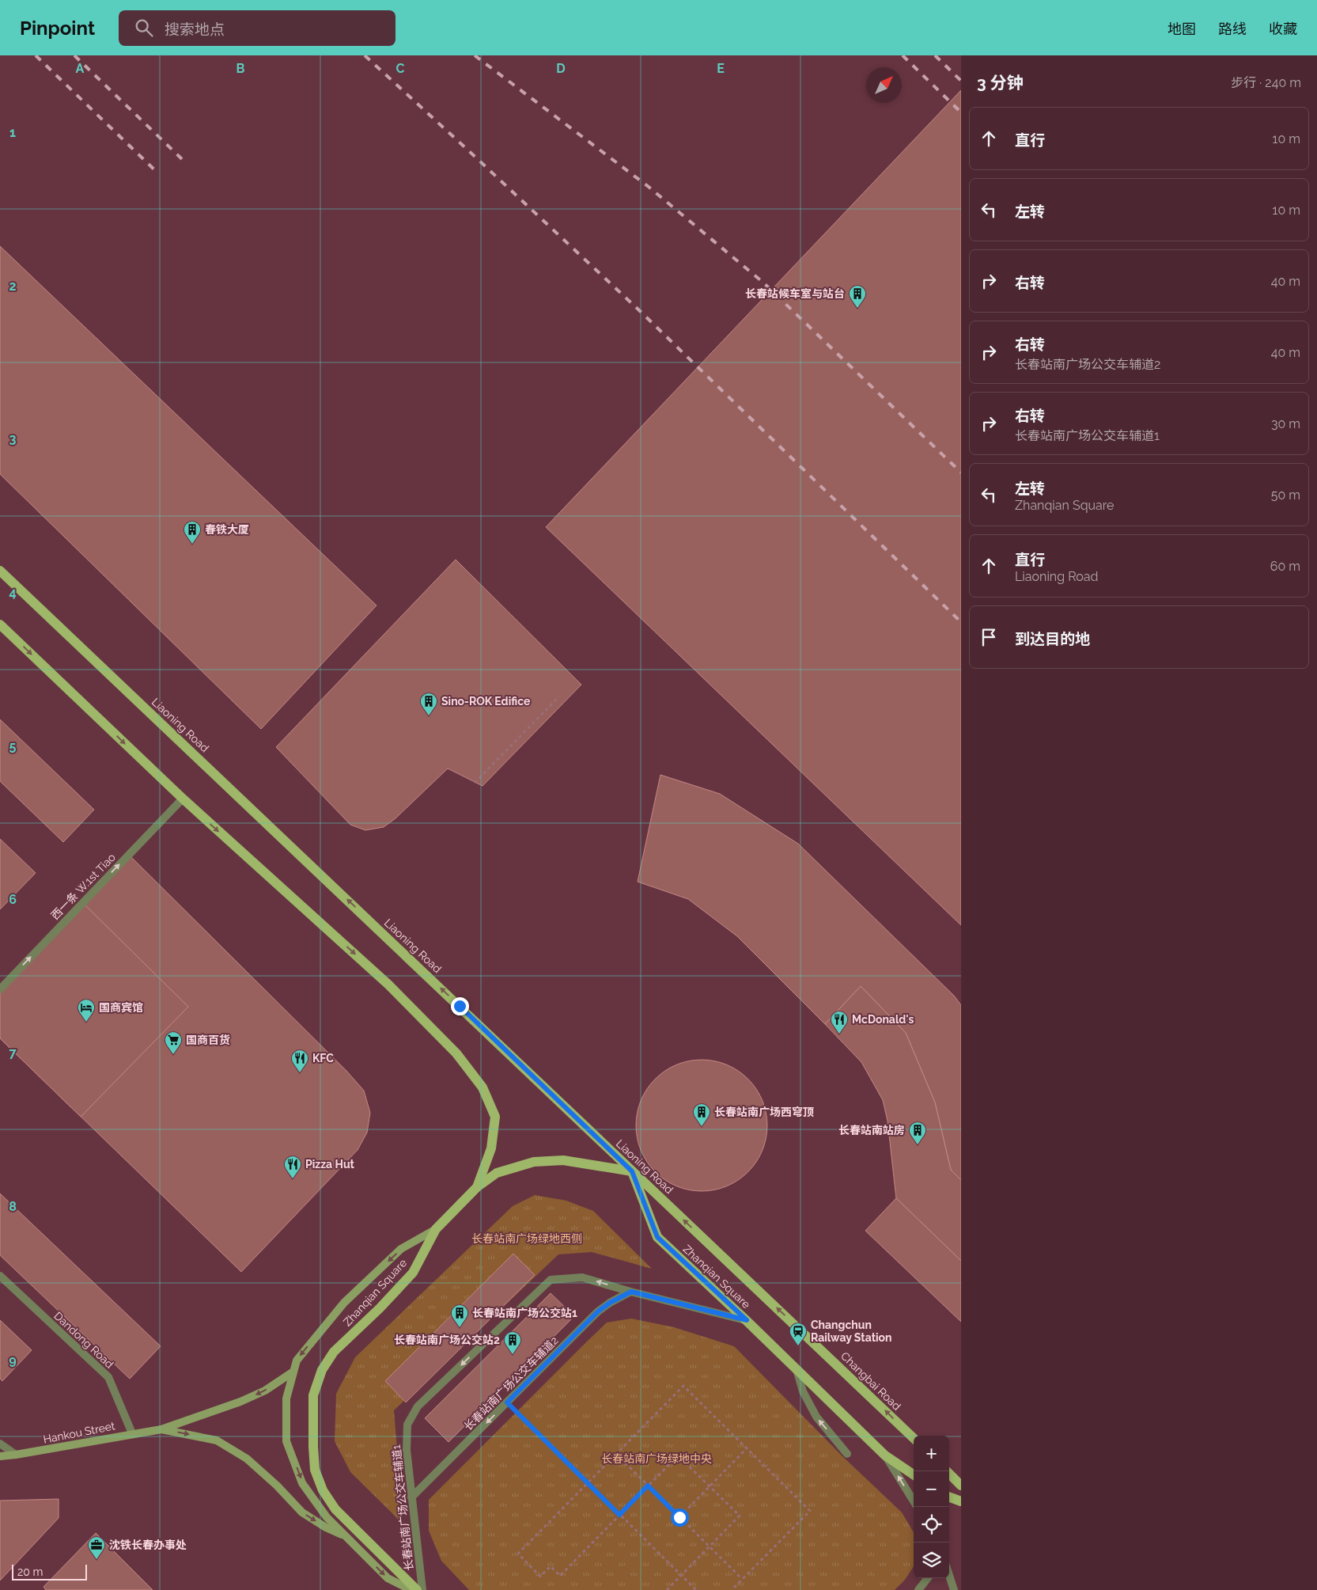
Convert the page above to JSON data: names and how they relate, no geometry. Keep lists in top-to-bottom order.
{
  "streets": {
    "main road": [
      "Liaoning Road",
      "Zhanqian Square",
      "Changbai Road",
      "Hankou Street"
    ],
    "street": [
      "西一条 W.1st Tiao",
      "Dandong Road",
      "长春站南广场公交车辅道2",
      "长春站南广场公交车辅道1"
    ]
  },
  "crossings": [
    ["Liaoning Road", "Zhanqian Square"],
    ["Liaoning Road", "Changbai Road"],
    ["Zhanqian Square", "长春站南广场公交车辅道1"],
    ["Dandong Road", "Hankou Street"],
    ["长春站南广场公交车辅道2", "长春站南广场公交车辅道1"]
  ],
  "one_way": [
    "西一条 W.1st Tiao",
    "Changbai Road",
    "长春站南广场公交车辅道2",
    "长春站南广场公交车辅道1"
  ],
  "parks": ["长春站南广场绿地西侧", "长春站南广场绿地中央"],
  "places": {
    "building": [
      "长春站候车室与站台",
      "春铁大厦",
      "Sino-ROK Edifice",
      "长春站南广场西穹顶",
      "长春站南站房",
      "长春站南广场公交站1",
      "长春站南广场公交站2"
    ],
    "hotel": ["国商宾馆"],
    "restaurant": ["McDonald's", "KFC", "Pizza Hut"],
    "supermarket": ["国商百货"],
    "station": ["Changchun Railway Station"],
    "office": ["沈铁长春办事处"]
  },
  "scale_bar": "20 m",
  "north": "top right",
  "page": {
    "header": "Pinpoint",
    "search": "搜索地点",
    "nav": ["地图", "路线", "收藏"],
    "heading": ["3 分钟", "步行 · 240 m"],
    "list": [
      ["直行", "10 m"],
      ["左转", "10 m"],
      ["右转", "40 m"],
      ["右转", "长春站南广场公交车辅道2", "40 m"],
      ["右转", "长春站南广场公交车辅道1", "30 m"],
      ["左转", "Zhanqian Square", "50 m"],
      ["直行", "Liaoning Road", "60 m"],
      "到达目的地"
    ],
    "map_buttons": ["+", "−"],
    "scale": "20 m"
  },
  "grid": {
    "columns": [
      "A",
      "B",
      "C",
      "D",
      "E"
    ],
    "rows": [
      "1",
      "2",
      "3",
      "4",
      "5",
      "6",
      "7",
      "8",
      "9"
    ]
  }
}
